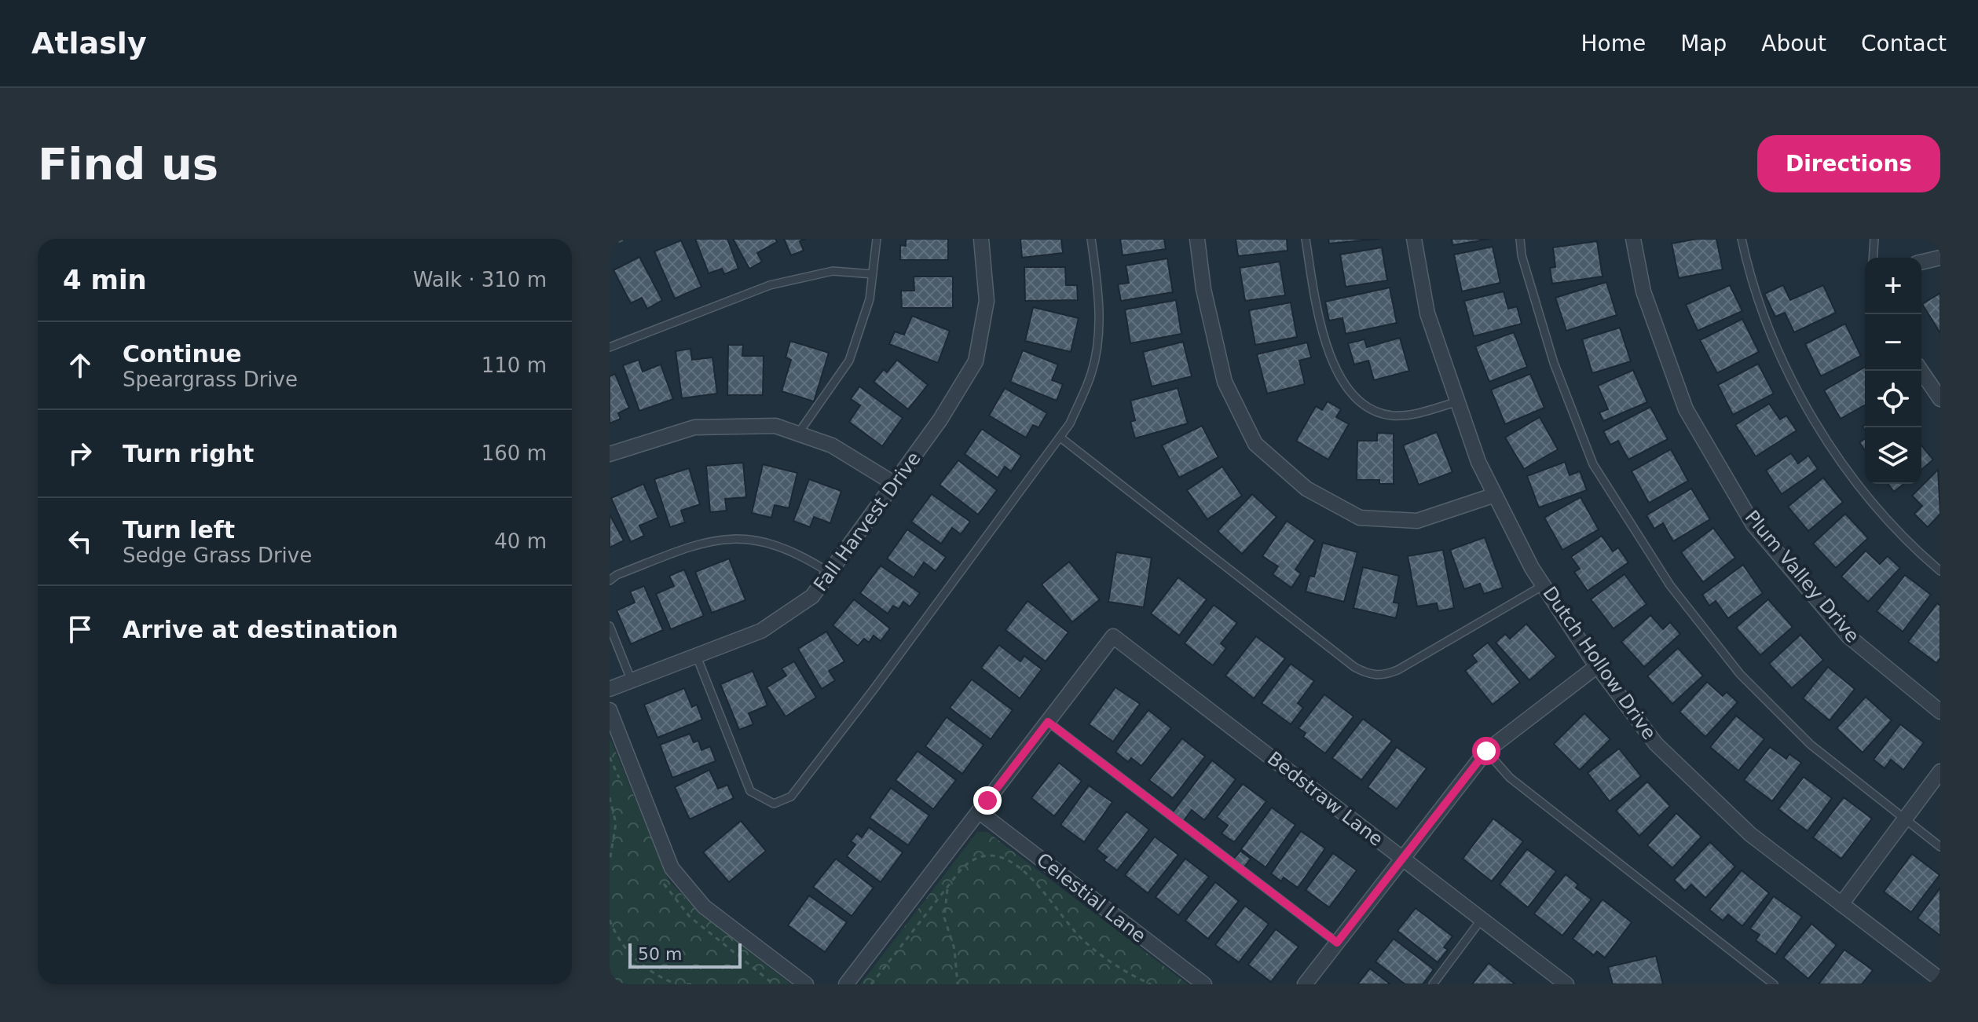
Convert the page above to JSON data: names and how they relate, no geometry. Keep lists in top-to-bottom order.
{
  "streets": {
    "street": [
      "Fall Harvest Drive",
      "Plum Valley Drive",
      "Dutch Hollow Drive",
      "Bedstraw Lane",
      "Celestial Lane"
    ]
  },
  "scale_bar": "50 m",
  "page": {
    "header": "Atlasly",
    "nav": [
      "Home",
      "Map",
      "About",
      "Contact"
    ],
    "buttons": "Directions",
    "title": "Find us",
    "heading": ["4 min", "Walk · 310 m"],
    "map_buttons": ["+", "−"],
    "list": [
      ["Continue", "Speargrass Drive", "110 m"],
      ["Turn right", "160 m"],
      ["Turn left", "Sedge Grass Drive", "40 m"],
      "Arrive at destination"
    ],
    "scale": "50 m"
  }
}
